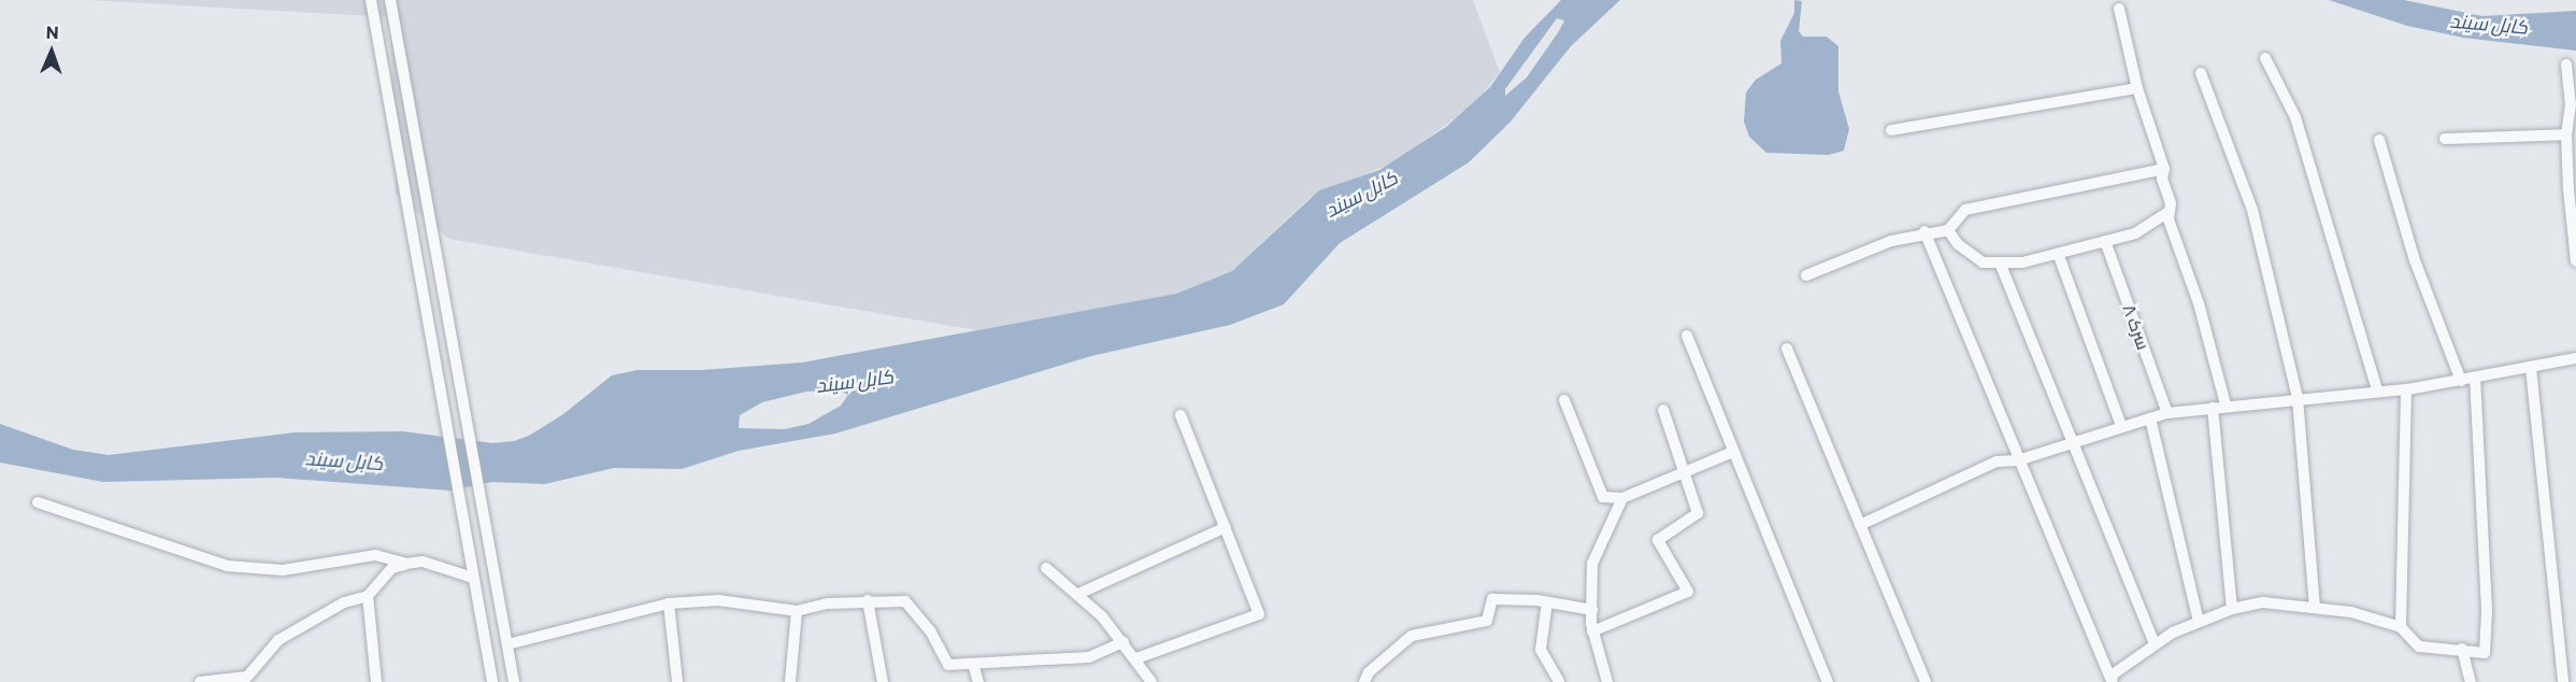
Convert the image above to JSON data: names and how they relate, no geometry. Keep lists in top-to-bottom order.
{
  "streets": {
    "street": ["سرک ۸"]
  },
  "water": ["کابل سيند"],
  "north": "top"
}
